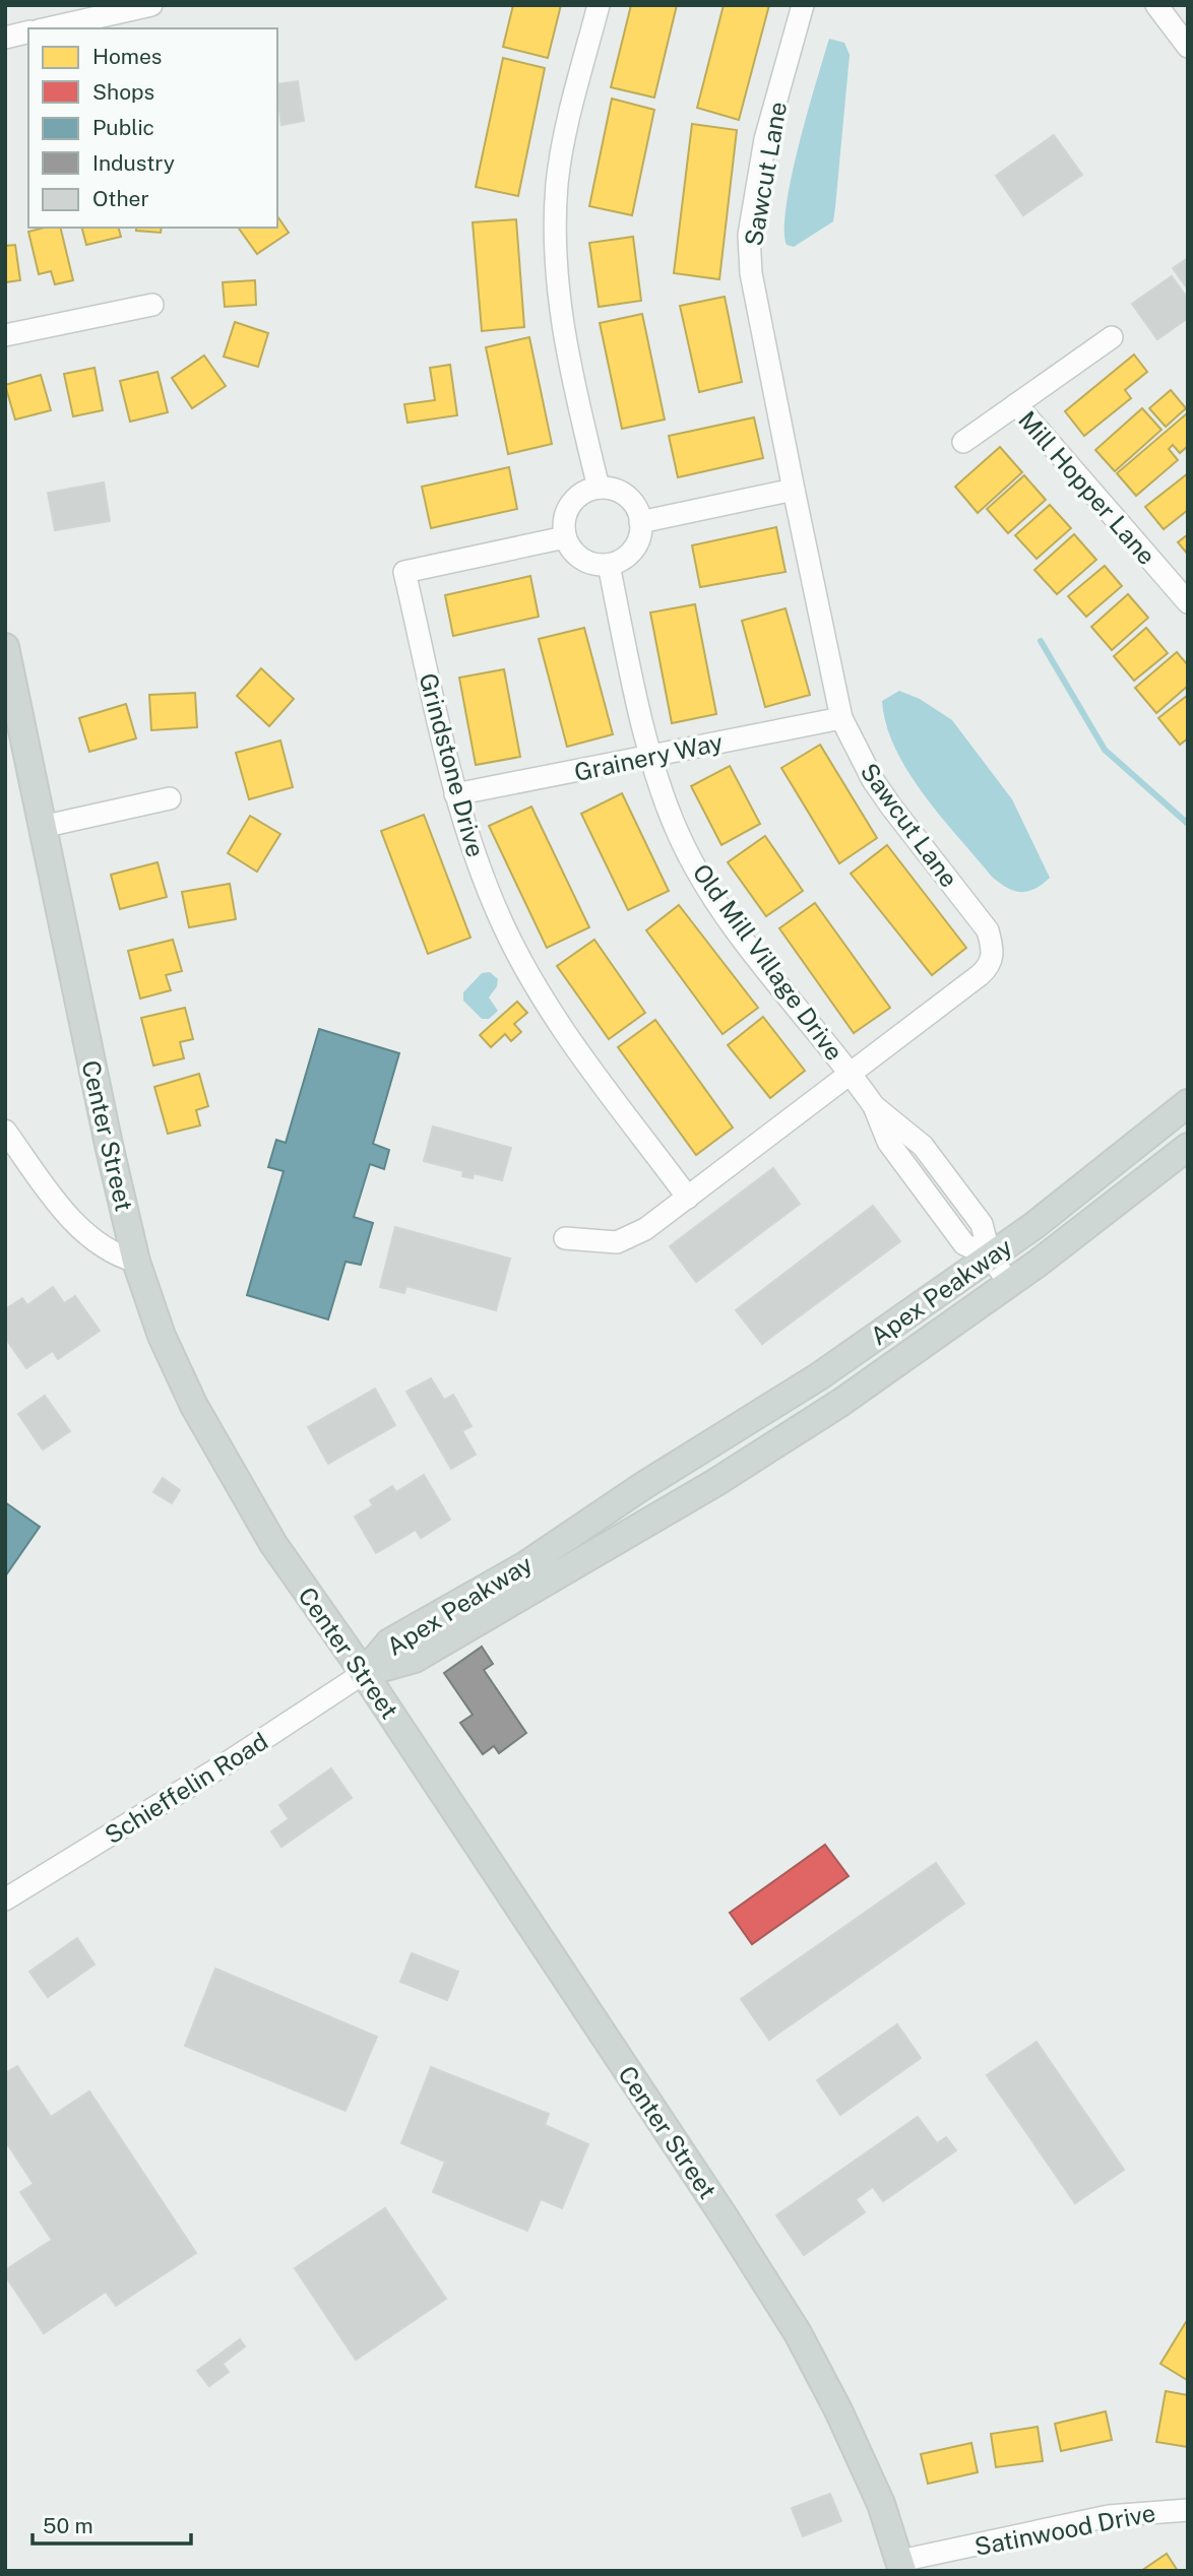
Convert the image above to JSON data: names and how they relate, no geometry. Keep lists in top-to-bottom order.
{
  "streets": {
    "main road": ["Center Street", "Apex Peakway"],
    "street": [
      "Sawcut Lane",
      "Mill Hopper Lane",
      "Grainery Way",
      "Grindstone Drive",
      "Old Mill Village Drive",
      "Schieffelin Road",
      "Satinwood Drive"
    ]
  },
  "crossings": [
    ["Sawcut Lane", "Grainery Way"],
    ["Sawcut Lane", "Grindstone Drive"],
    ["Sawcut Lane", "Old Mill Village Drive"],
    ["Grainery Way", "Grindstone Drive"],
    ["Grainery Way", "Old Mill Village Drive"],
    ["Grindstone Drive", "Old Mill Village Drive"],
    ["Old Mill Village Drive", "Apex Peakway"],
    ["Center Street", "Apex Peakway"],
    ["Center Street", "Schieffelin Road"],
    ["Center Street", "Satinwood Drive"],
    ["Apex Peakway", "Schieffelin Road"]
  ],
  "legend": [
    "Homes",
    "Shops",
    "Public",
    "Industry",
    "Other"
  ],
  "scale_bar": "50 m"
}
